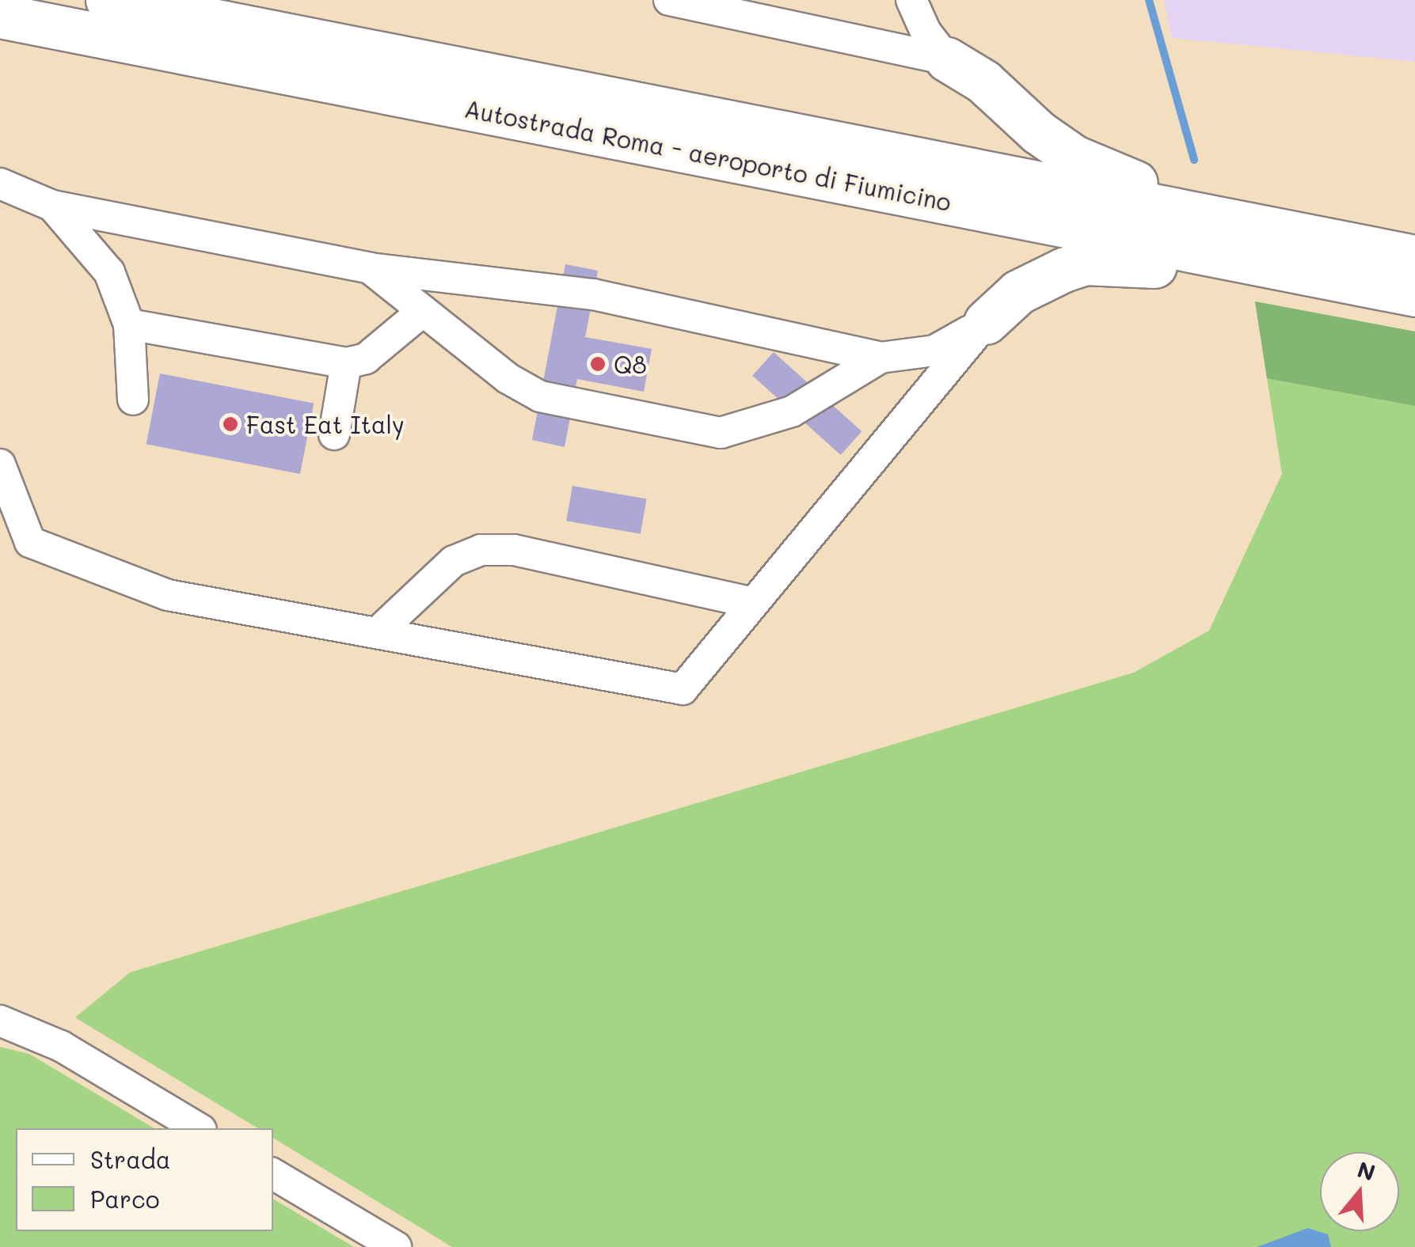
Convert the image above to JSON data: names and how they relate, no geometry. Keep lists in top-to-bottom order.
{
  "streets": {
    "highway": ["Autostrada Roma - aeroporto di Fiumicino"]
  },
  "places": ["Q8", "Fast Eat Italy"],
  "legend": ["Strada", "Parco"],
  "north": "top"
}
